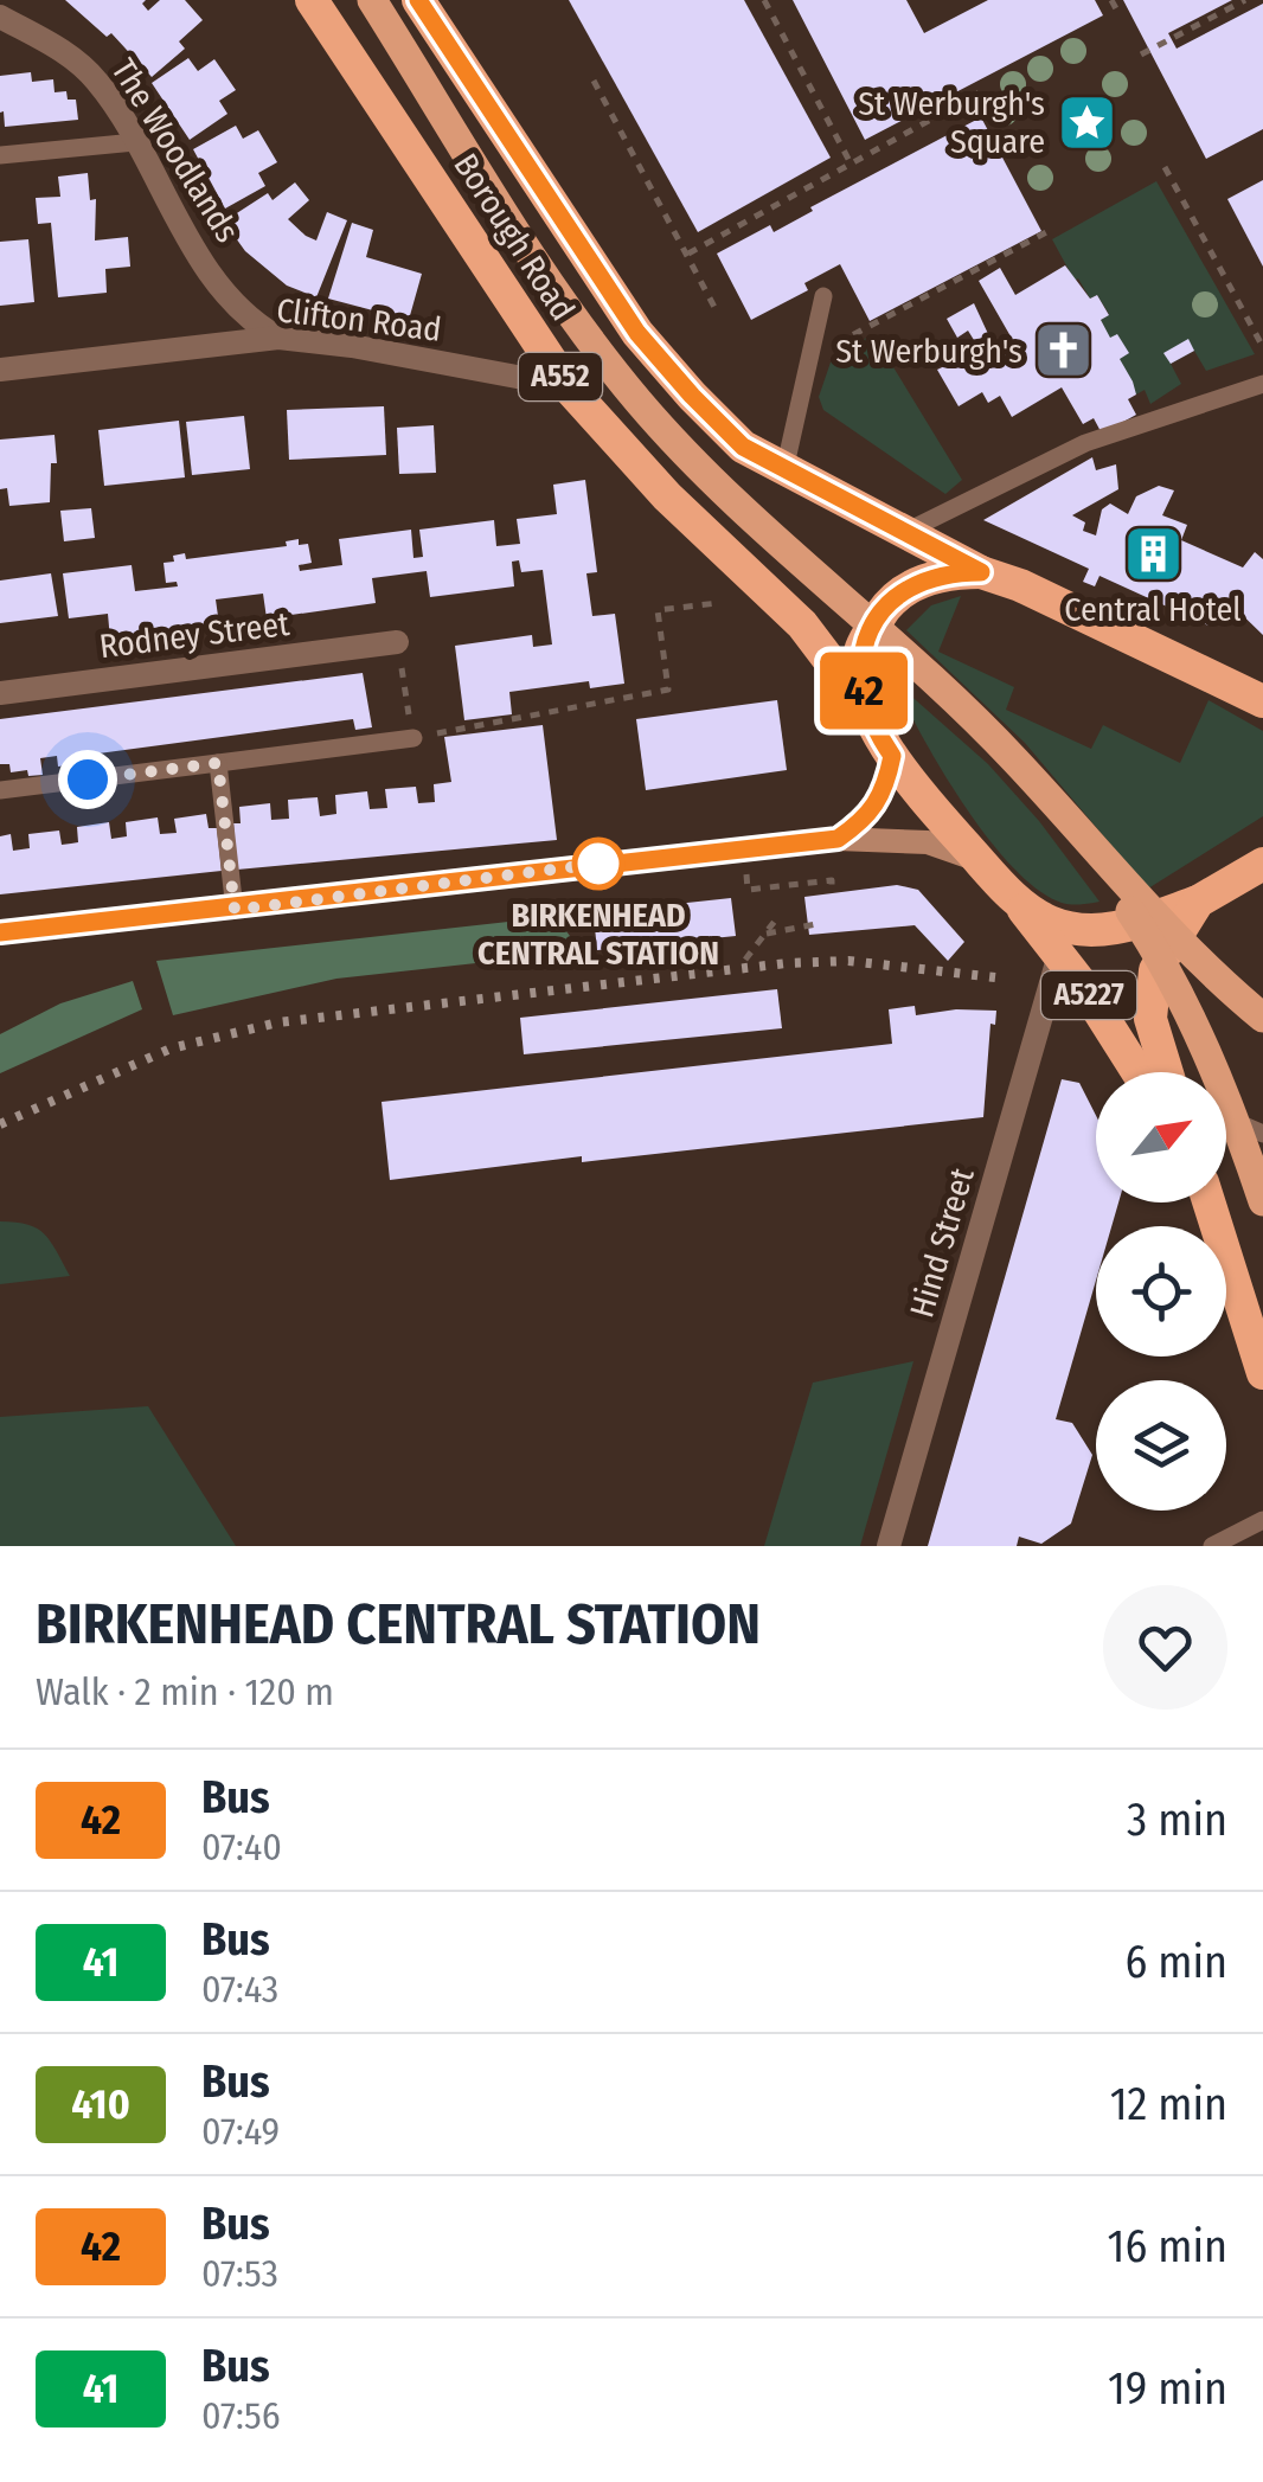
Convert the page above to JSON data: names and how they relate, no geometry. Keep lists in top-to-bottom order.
{
  "streets": {
    "highway": ["Borough Road", "A552", "A5227"],
    "street": [
      "The Woodlands",
      "Clifton Road",
      "Rodney Street",
      "Hind Street"
    ]
  },
  "crossings": [
    ["The Woodlands", "Clifton Road"],
    ["Borough Road", "Clifton Road"],
    ["Borough Road", "A552"],
    ["A552", "A5227"],
    ["A5227", "Hind Street"]
  ],
  "places": {
    "place": ["St Werburgh's Square"],
    "church": ["St Werburgh's"],
    "building": ["Central Hotel"],
    "other": ["BIRKENHEAD CENTRAL STATION"]
  },
  "lines": ["bus line 42"],
  "north": "top right",
  "page": {
    "on_map": "42",
    "heading": ["BIRKENHEAD CENTRAL STATION", "Walk · 2 min · 120 m"],
    "list": [
      {
        "mark": "42",
        "name": "Bus",
        "note": "07:40",
        "value": "3 min"
      },
      {
        "mark": "41",
        "name": "Bus",
        "note": "07:43",
        "value": "6 min"
      },
      {
        "mark": "410",
        "name": "Bus",
        "note": "07:49",
        "value": "12 min"
      },
      {
        "mark": "42",
        "name": "Bus",
        "note": "07:53",
        "value": "16 min"
      },
      {
        "mark": "41",
        "name": "Bus",
        "note": "07:56",
        "value": "19 min"
      }
    ]
  }
}
